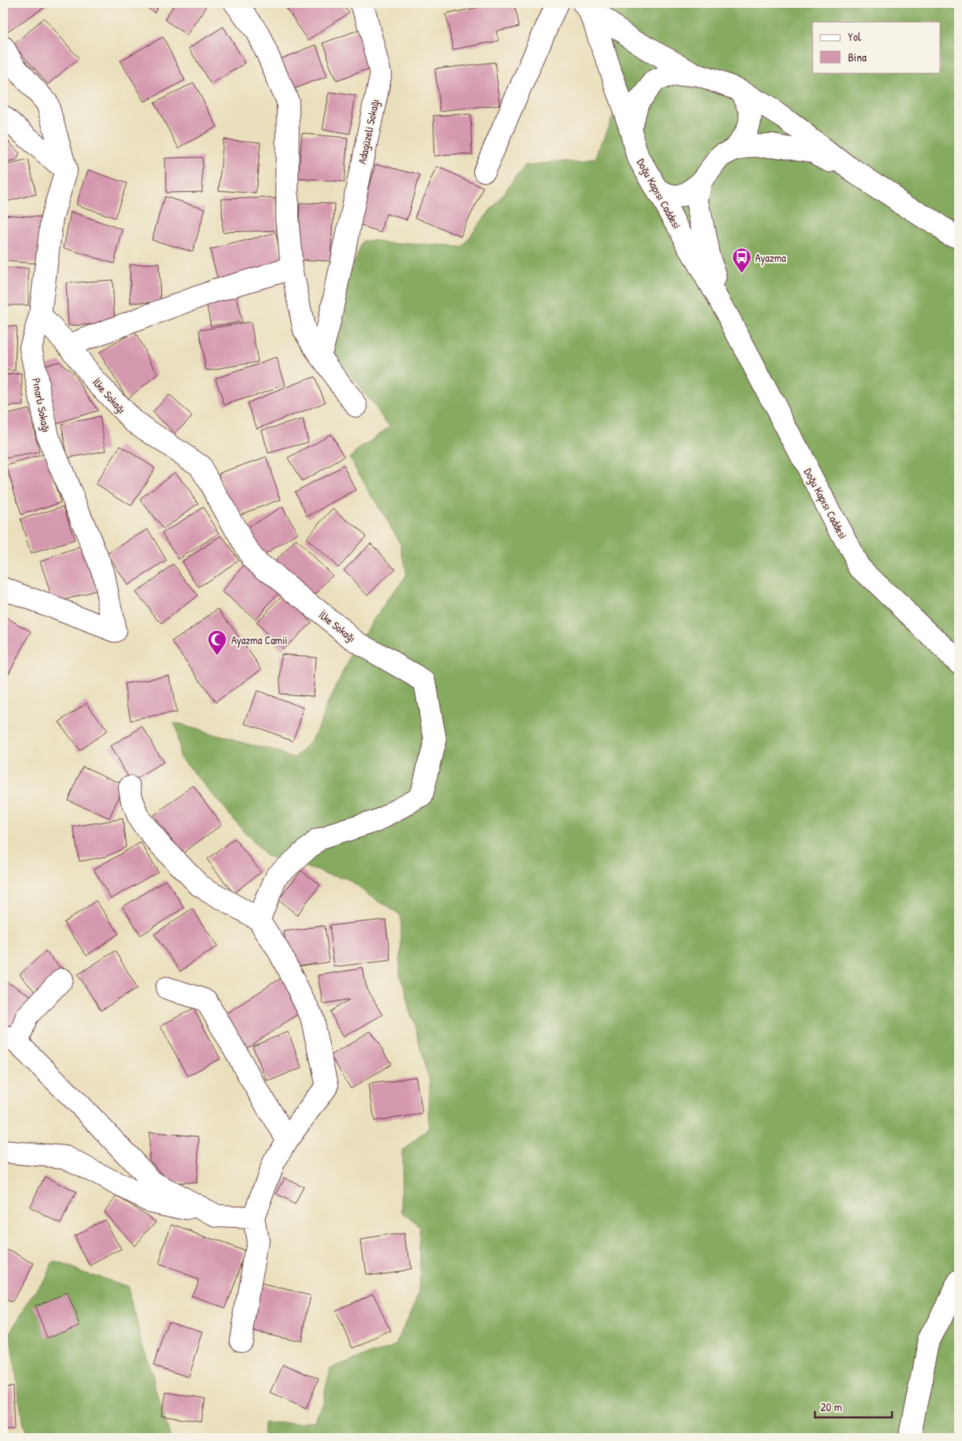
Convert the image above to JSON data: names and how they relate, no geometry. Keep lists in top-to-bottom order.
{
  "streets": {
    "street": [
      "Adagüzeli Sokağı",
      "Doğu Kapısı Caddesi",
      "İlke Sokağı",
      "Pınarlı Sokağı"
    ]
  },
  "crossings": [
    ["İlke Sokağı", "Pınarlı Sokağı"]
  ],
  "places": {
    "bus stop": ["Ayazma"],
    "mosque": ["Ayazma Camii"]
  },
  "legend": ["Yol", "Bina"],
  "scale_bar": "20 m"
}
